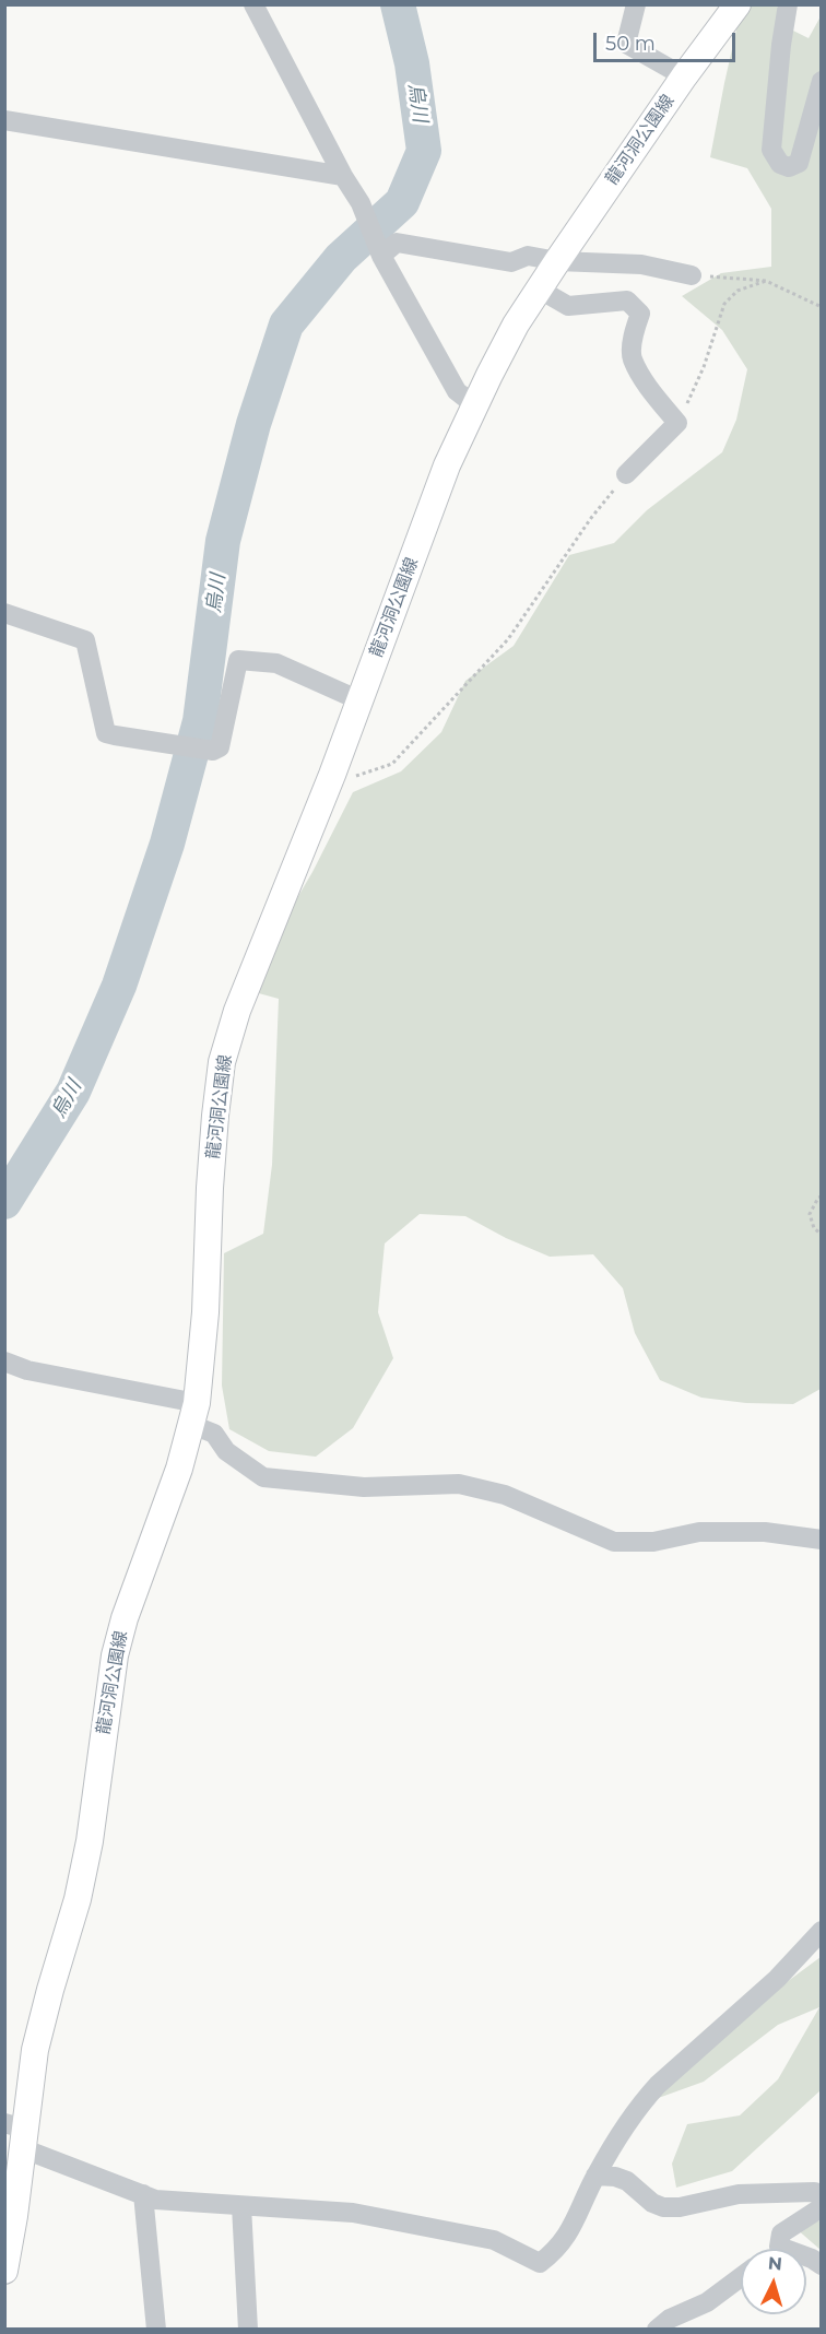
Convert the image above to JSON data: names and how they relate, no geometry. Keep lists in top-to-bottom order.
{
  "streets": {
    "main road": ["龍河洞公園線"]
  },
  "water": ["烏川"],
  "scale_bar": "50 m",
  "north": "top"
}
